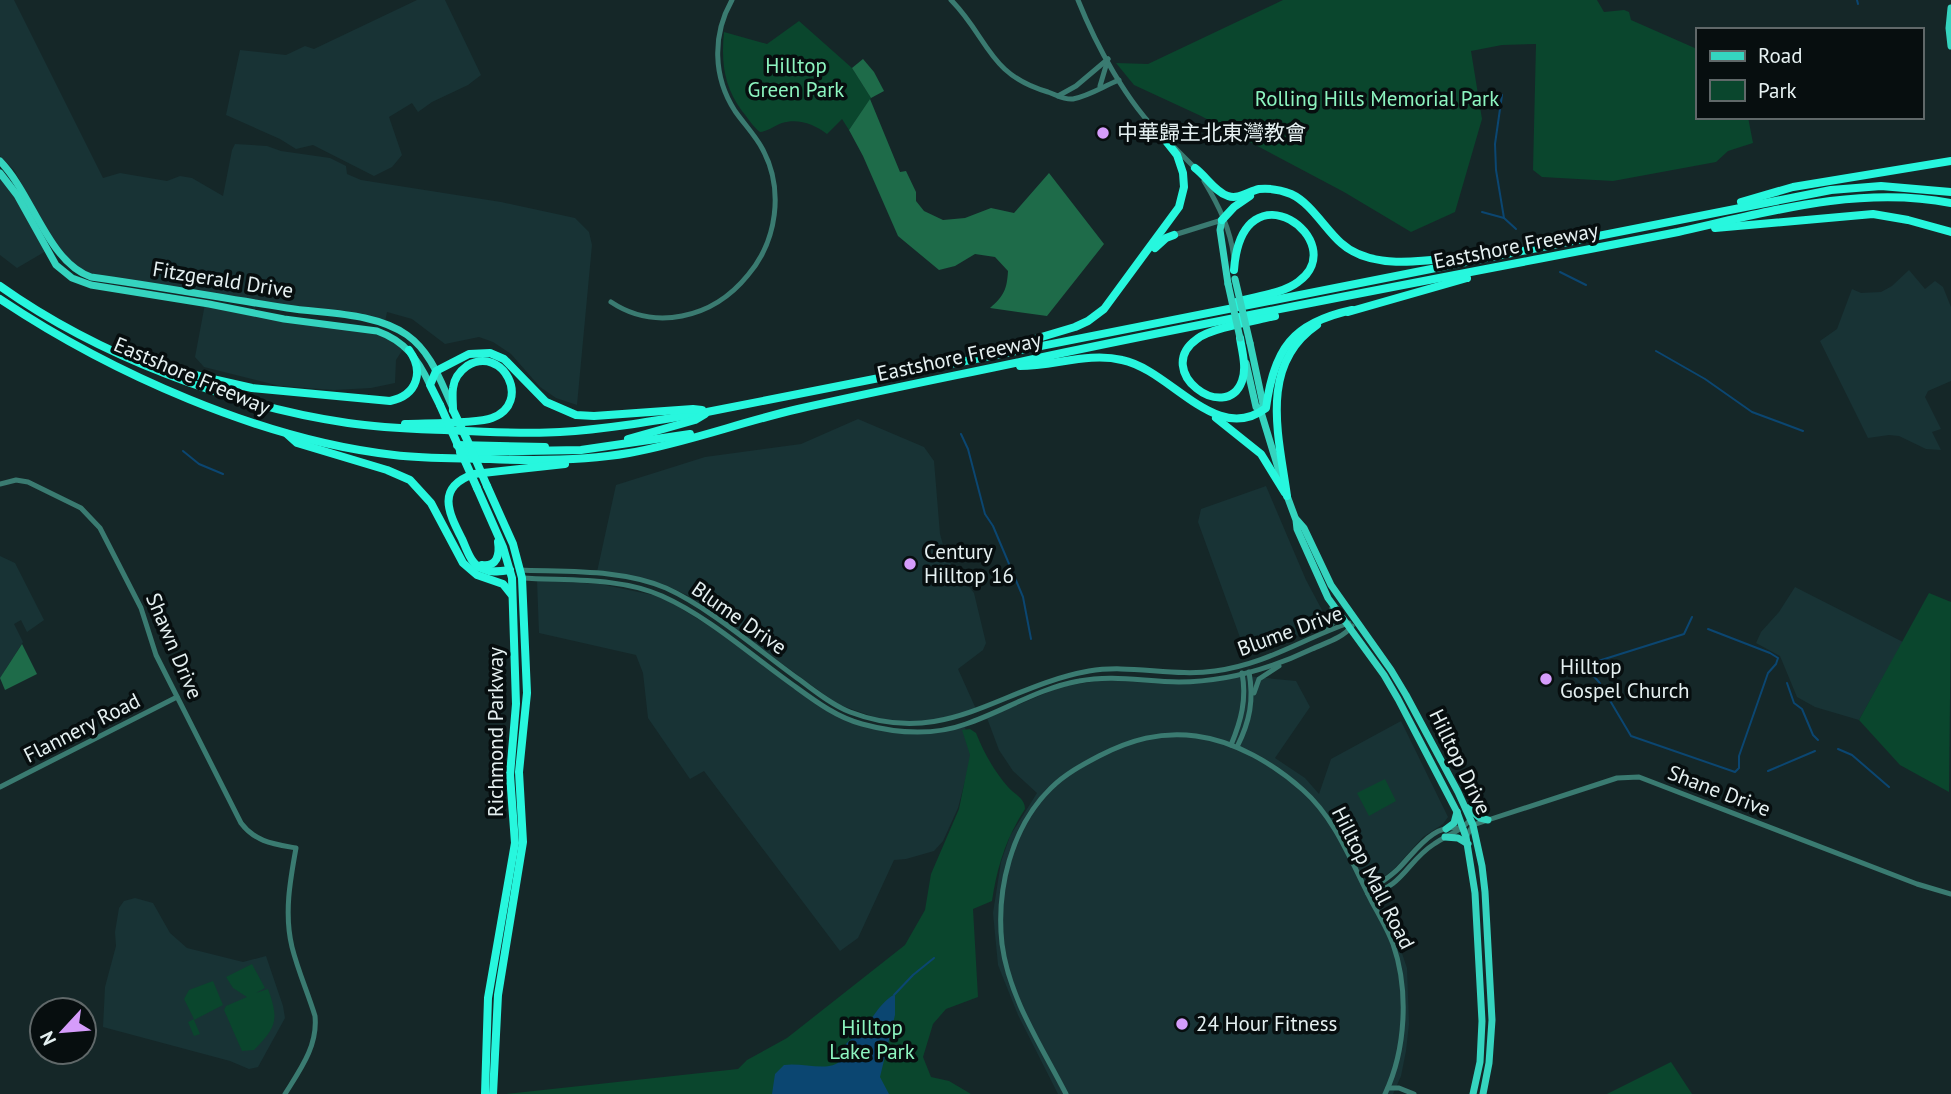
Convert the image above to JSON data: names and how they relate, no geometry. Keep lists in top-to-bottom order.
{
  "streets": {
    "highway": ["Eastshore Freeway", "Richmond Parkway"],
    "main road": ["Fitzgerald Drive", "Hilltop Drive"],
    "street": [
      "Blume Drive",
      "Shawn Drive",
      "Flannery Road",
      "Shane Drive",
      "Hilltop Mall Road"
    ]
  },
  "crossings": [
    ["Fitzgerald Drive", "Richmond Parkway"],
    ["Blume Drive", "Richmond Parkway"],
    ["Blume Drive", "Hilltop Drive"],
    ["Shawn Drive", "Flannery Road"],
    ["Hilltop Drive", "Shane Drive"],
    ["Shane Drive", "Hilltop Mall Road"]
  ],
  "parks": ["Hilltop Green Park", "Rolling Hills Memorial Park", "Hilltop Lake Park"],
  "places": [
    "中華歸主北東灣教會",
    "Century Hilltop 16",
    "Hilltop Gospel Church",
    "24 Hour Fitness"
  ],
  "legend": ["Road", "Park"],
  "north": "bottom left"
}
